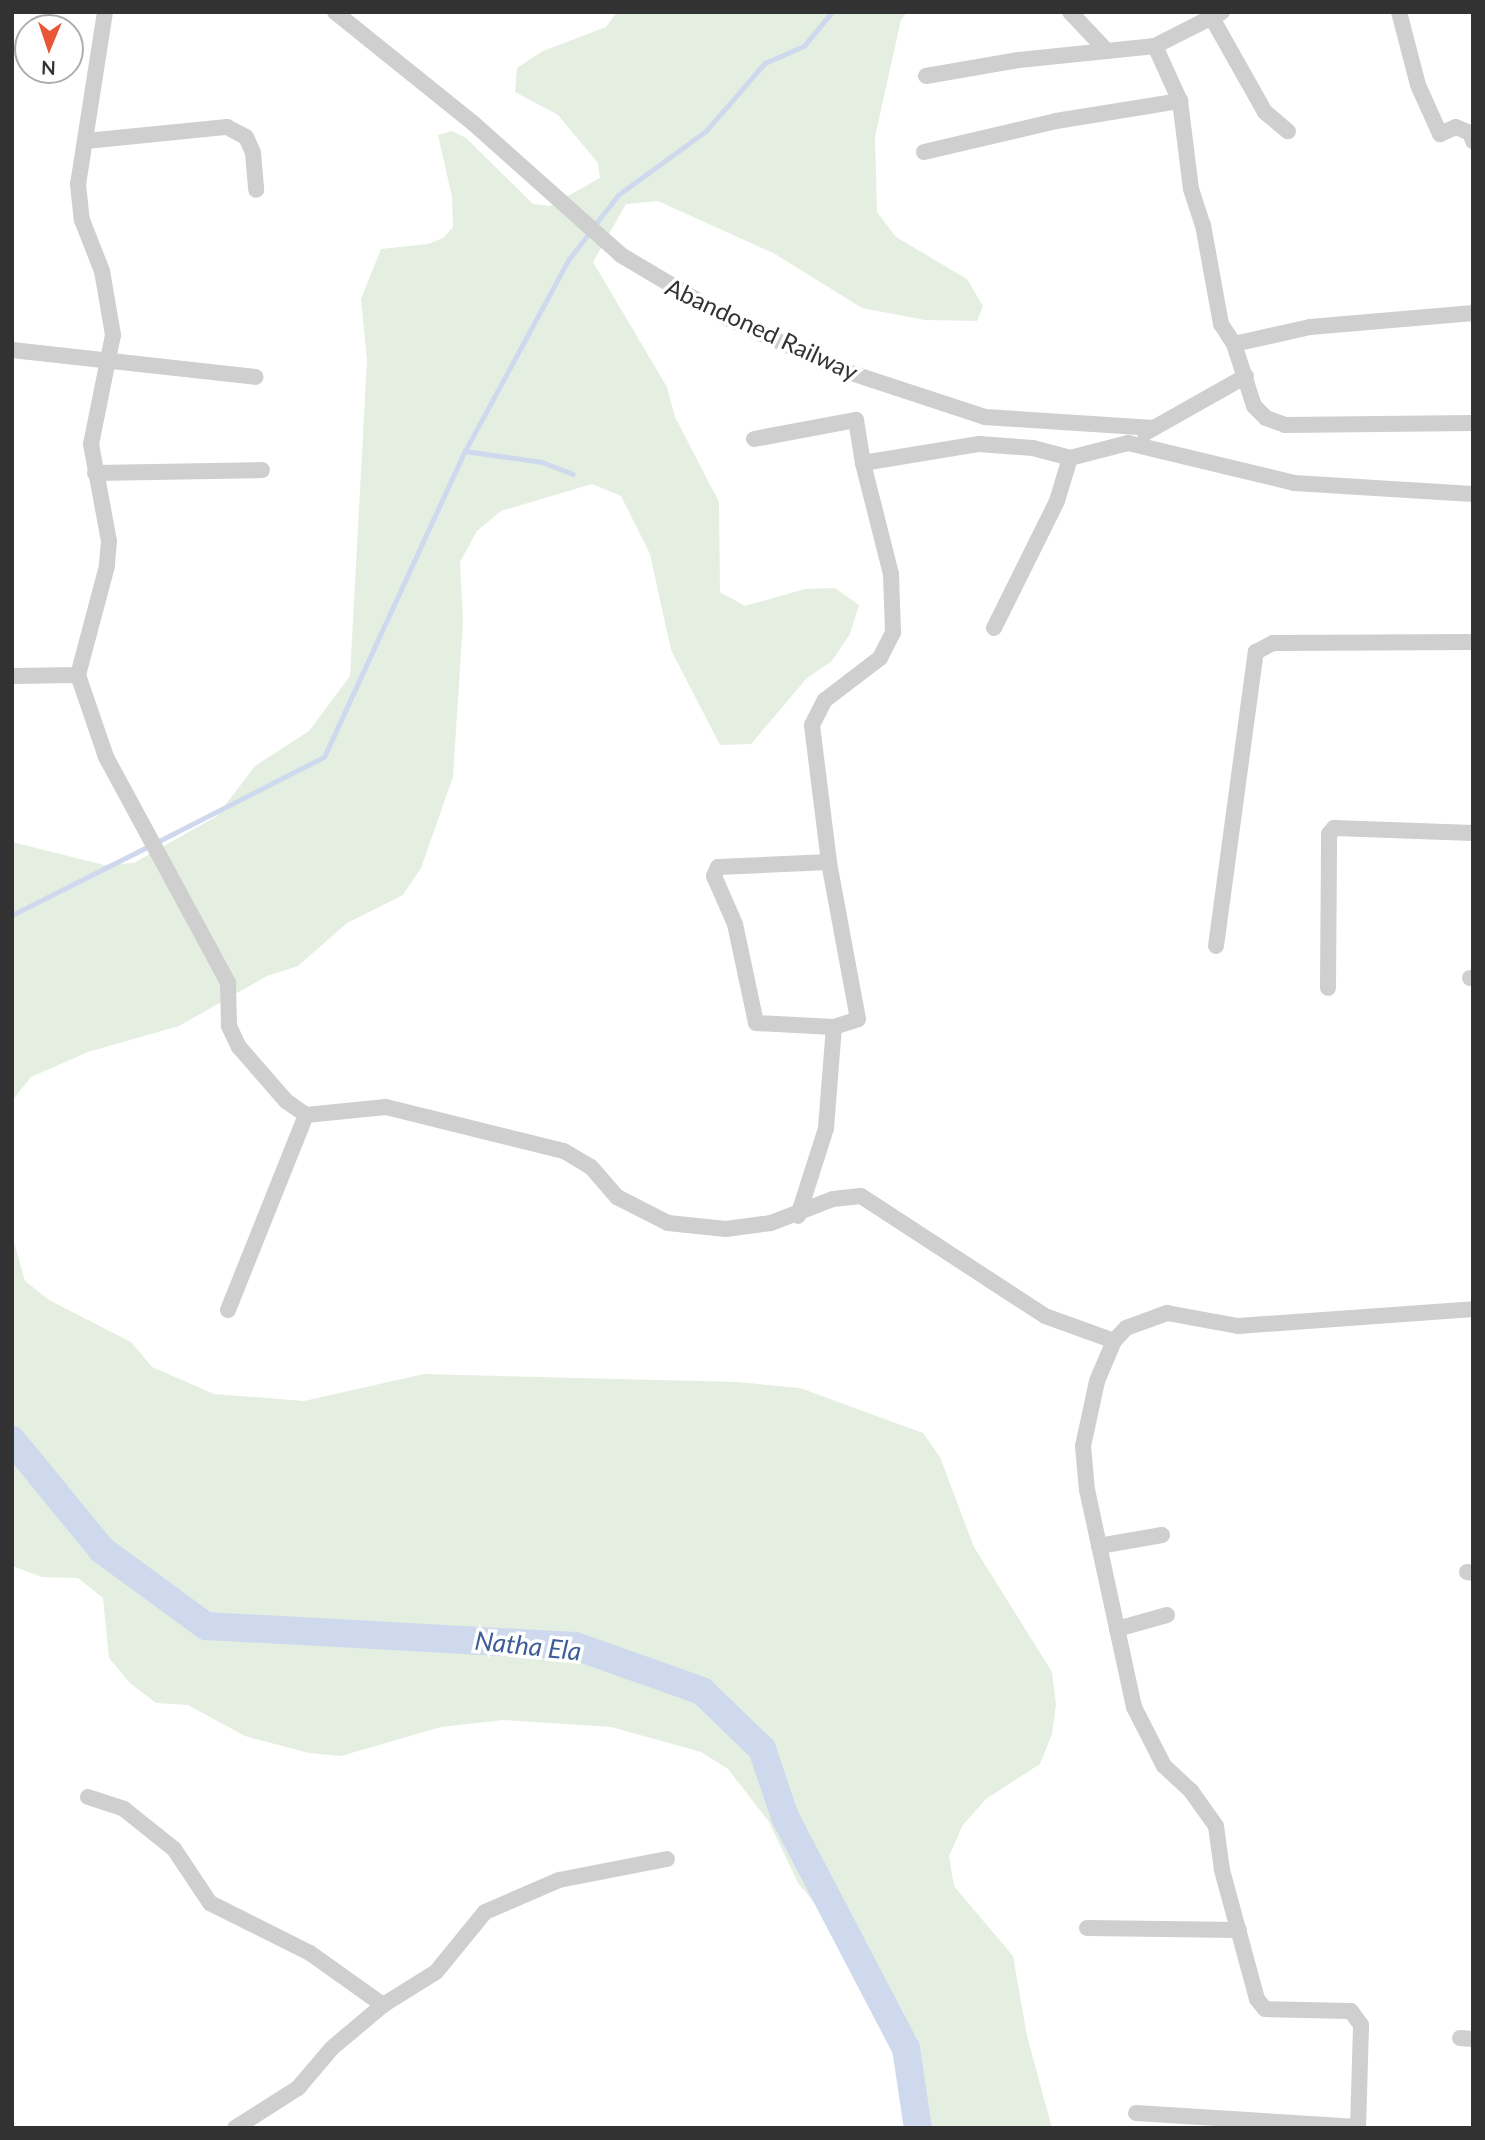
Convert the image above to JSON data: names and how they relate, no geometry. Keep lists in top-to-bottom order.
{
  "streets": {
    "street": ["Abandoned Railway"]
  },
  "water": ["Natha Ela"],
  "north": "bottom"
}
